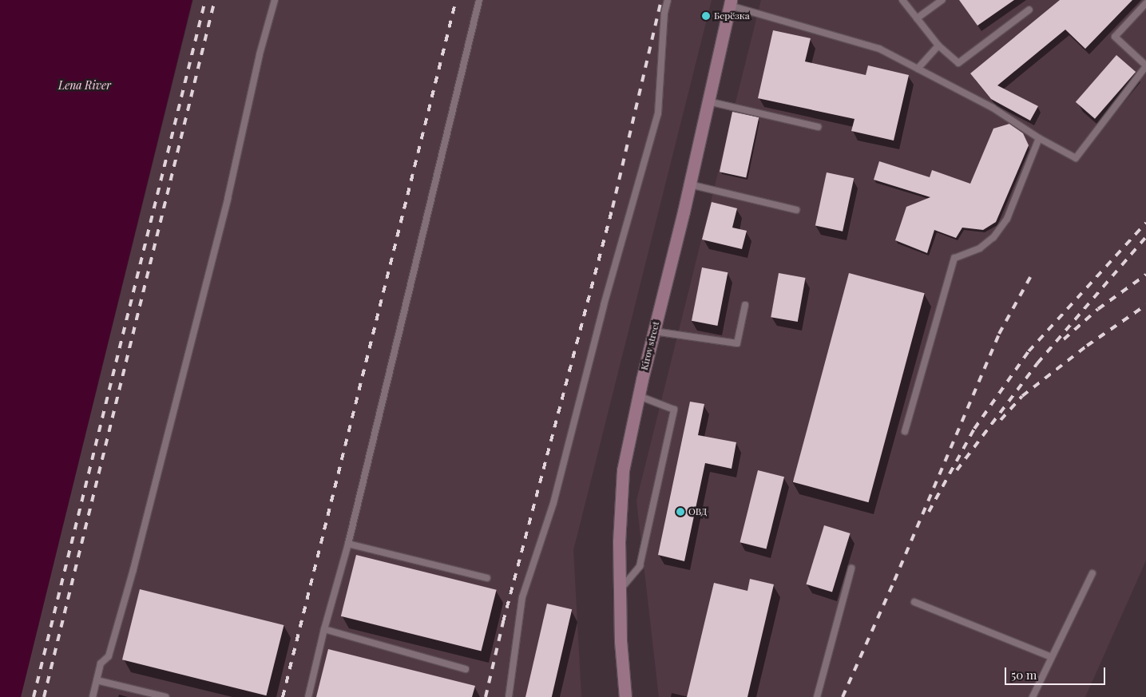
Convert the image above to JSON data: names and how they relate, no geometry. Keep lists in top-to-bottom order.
{
  "streets": {
    "main road": ["Kirov street"]
  },
  "water": ["Lena River"],
  "places": ["Берёзка", "ОВД"],
  "scale_bar": "50 m"
}
